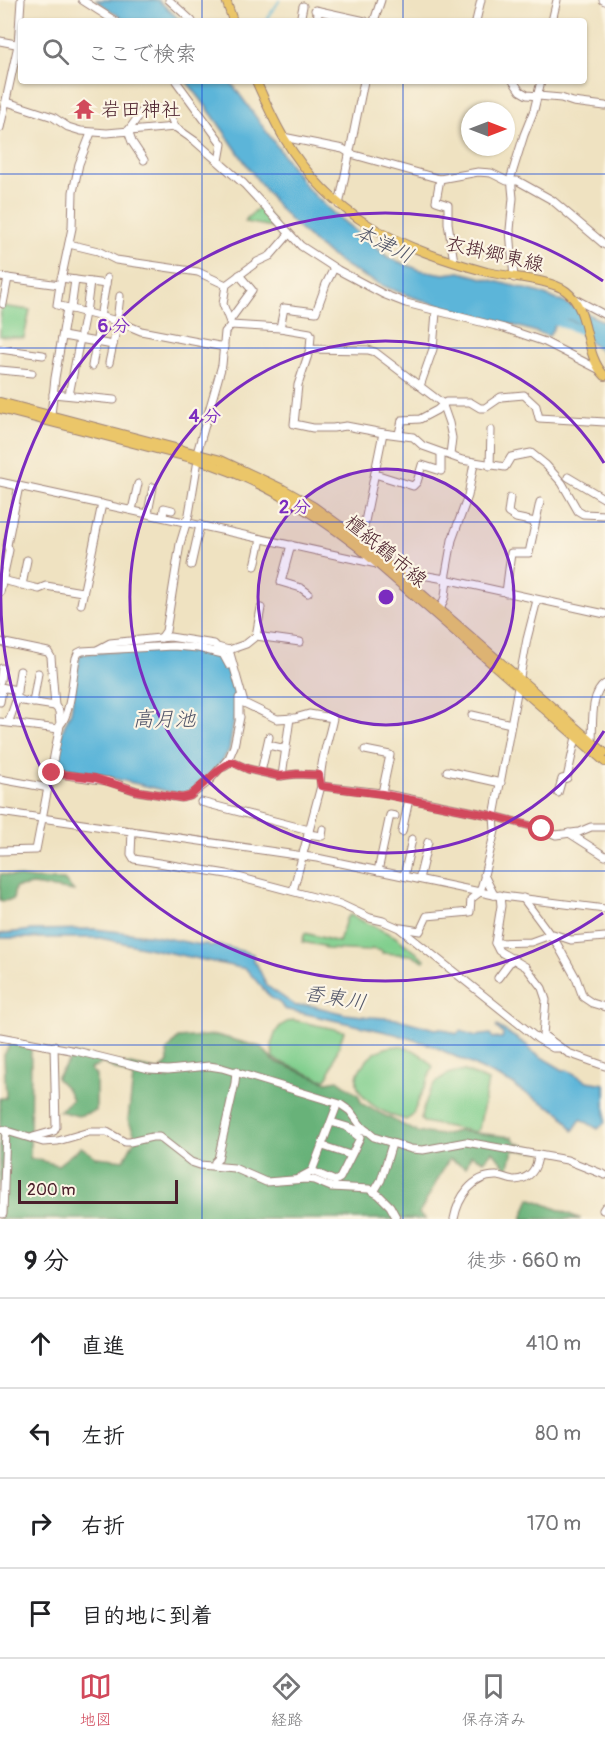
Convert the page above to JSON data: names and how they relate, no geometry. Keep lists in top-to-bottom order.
{
  "streets": {
    "main road": ["衣掛郷東線", "檀紙鶴市線"]
  },
  "water": ["本津川", "高月池", "香東川"],
  "places": {
    "temple": ["岩田神社"]
  },
  "scale_bar": "200 m",
  "north": "right",
  "page": {
    "search": "ここで検索",
    "scale": "200 m",
    "heading": ["9 分", "徒歩 · 660 m"],
    "list": [
      ["直進", "410 m"],
      ["左折", "80 m"],
      ["右折", "170 m"],
      "目的地に到着"
    ],
    "nav": ["地図", "経路", "保存済み"]
  },
  "rings": ["6 分", "4 分", "2 分"]
}
